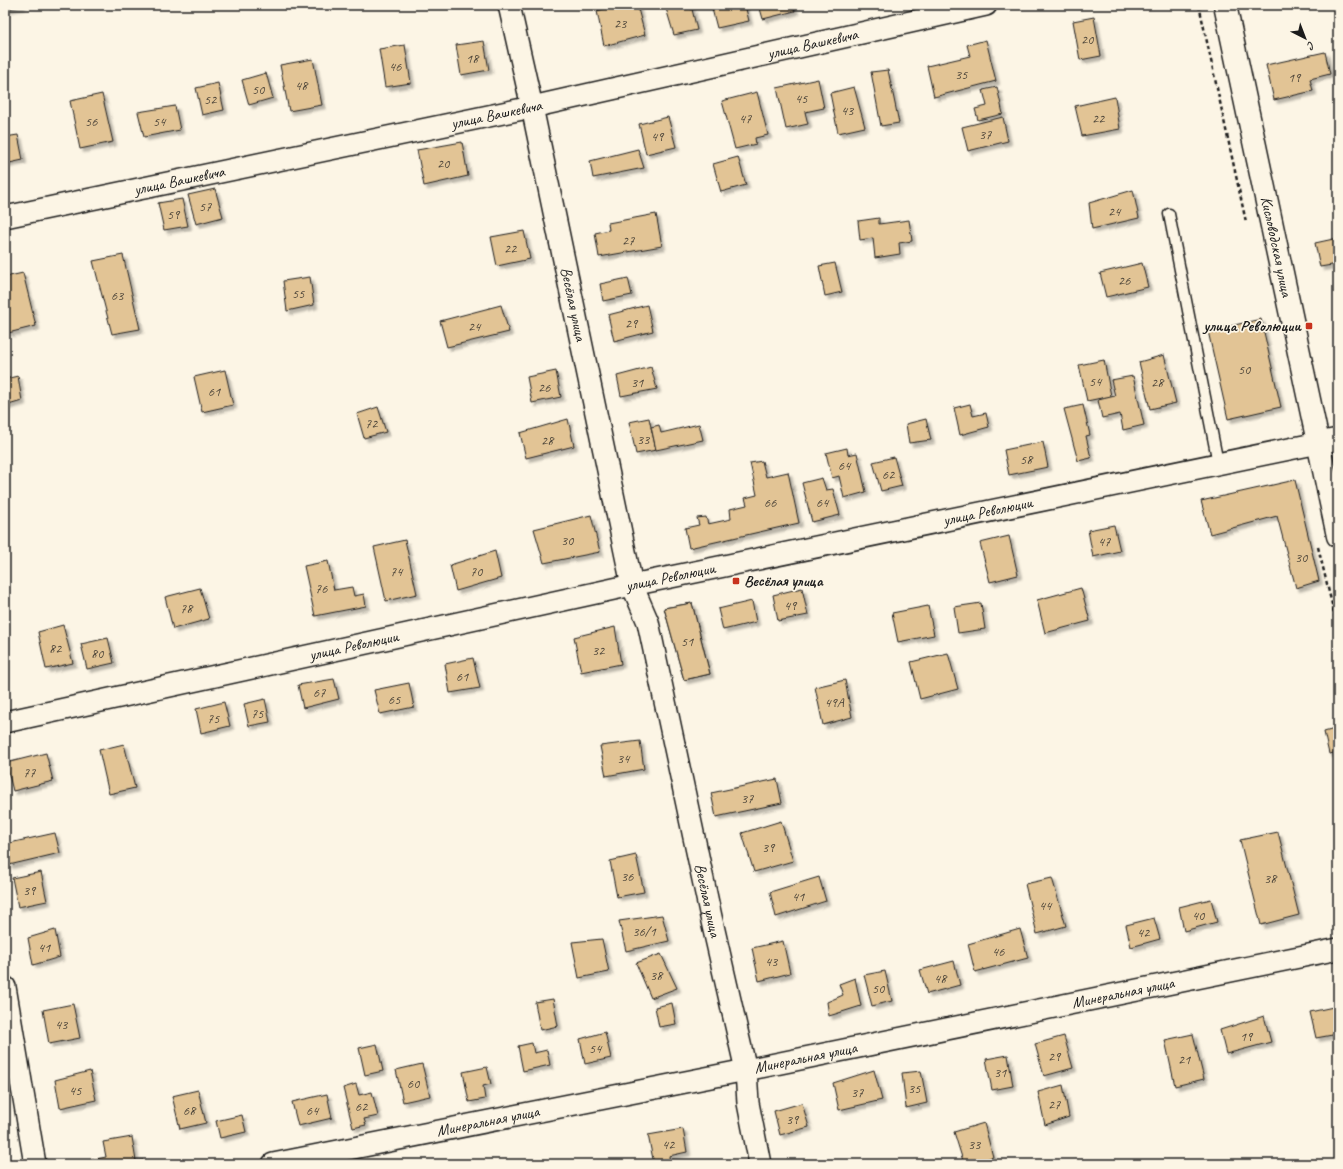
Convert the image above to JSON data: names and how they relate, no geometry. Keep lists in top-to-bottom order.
{
  "streets": {
    "main road": ["Кисловодская улица"],
    "street": [
      "улица Вашкевича",
      "Весёлая улица",
      "улица Революции",
      "Минеральная улица"
    ]
  },
  "crossings": [
    ["улица Вашкевича", "Весёлая улица"],
    ["Кисловодская улица", "улица Революции"],
    ["Весёлая улица", "улица Революции"],
    ["Весёлая улица", "Минеральная улица"]
  ],
  "places": {
    "transit": ["улица Революции", "Весёлая улица"]
  },
  "house_numbers": [
    "23",
    "20",
    "18",
    "46",
    "35",
    "19",
    "48",
    "50",
    "45",
    "52",
    "43",
    "47",
    "22",
    "56",
    "54",
    "37",
    "49",
    "20",
    "57",
    "24",
    "59",
    "27",
    "22",
    "26",
    "55",
    "63",
    "29",
    "24",
    "50",
    "54",
    "31",
    "28",
    "26",
    "61",
    "72",
    "33",
    "28",
    "58",
    "64",
    "62",
    "66",
    "64",
    "30",
    "47",
    "30",
    "74",
    "70",
    "76",
    "49",
    "78",
    "51",
    "82",
    "32",
    "80",
    "61",
    "67",
    "65",
    "49А",
    "75",
    "75",
    "34",
    "77",
    "37",
    "39",
    "36",
    "38",
    "39",
    "41",
    "44",
    "40",
    "36/1",
    "42",
    "41",
    "46",
    "43",
    "38",
    "48",
    "50",
    "43",
    "19",
    "54",
    "29",
    "21",
    "31",
    "60",
    "35",
    "45",
    "37",
    "27",
    "62",
    "68",
    "64",
    "39",
    "42",
    "33"
  ],
  "north": "bottom right"
}
